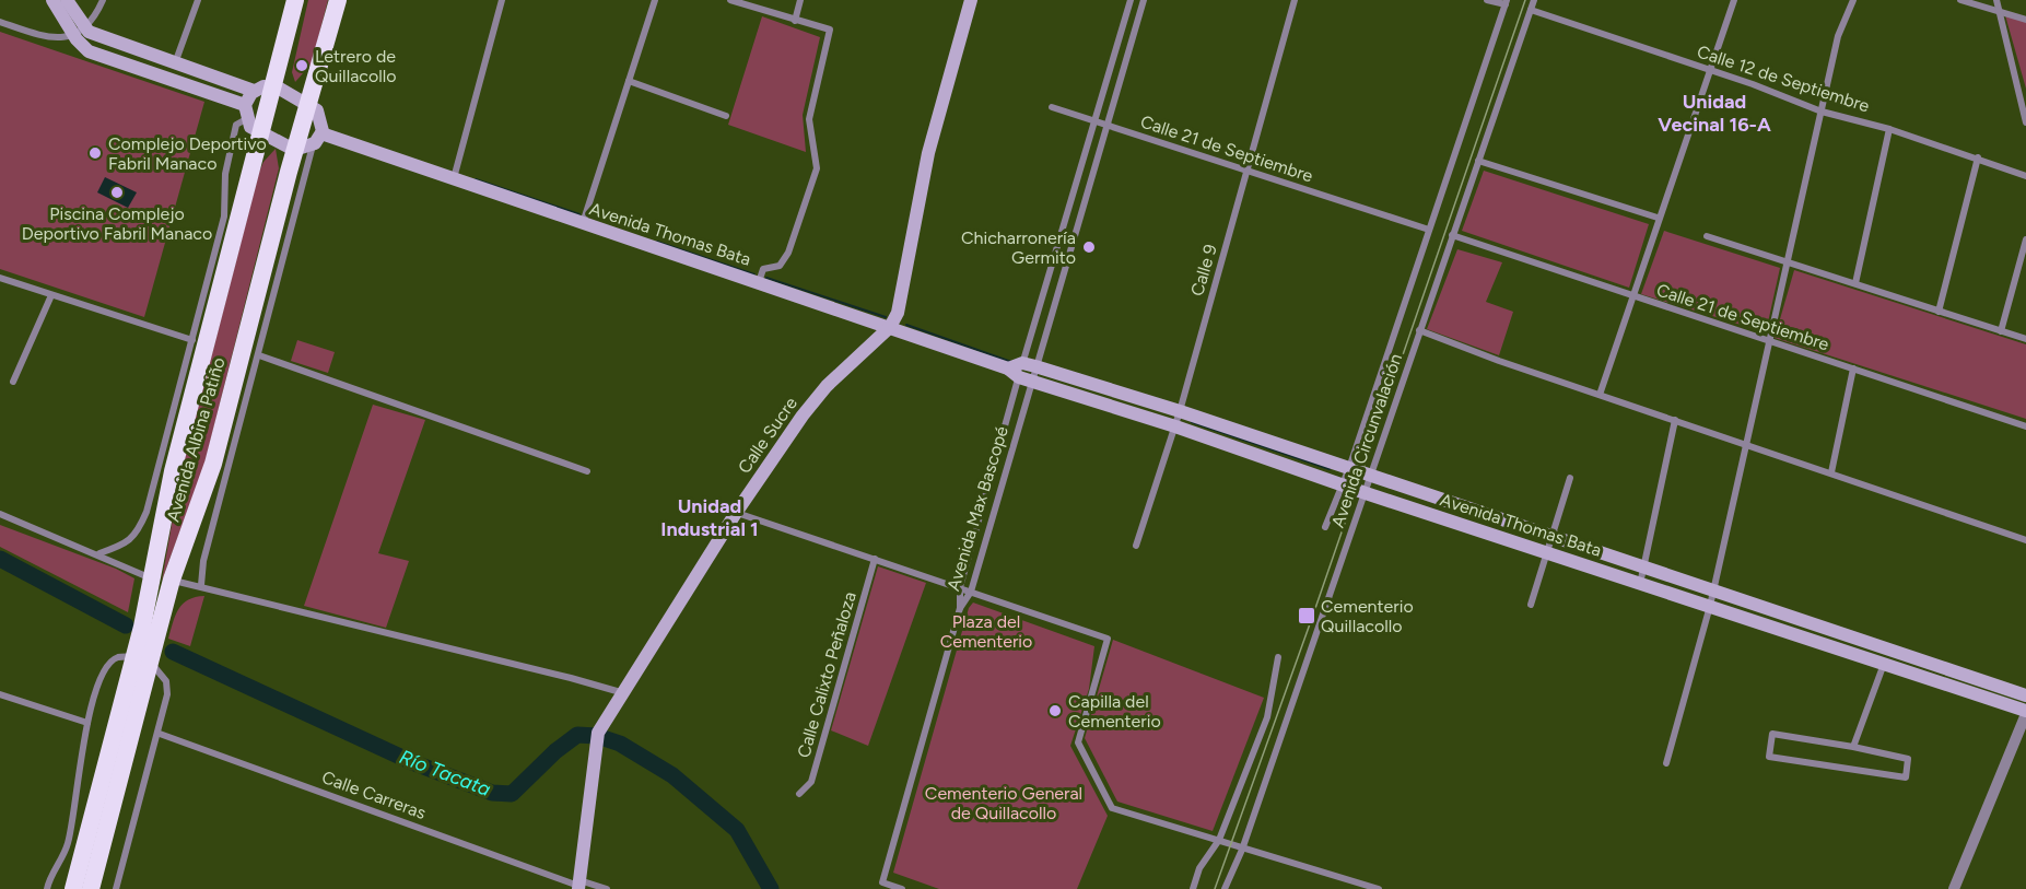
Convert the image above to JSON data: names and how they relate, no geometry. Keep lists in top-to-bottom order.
{
  "streets": {
    "highway": ["Avenida Albina Patiño"],
    "main road": ["Avenida Thomas Bata", "Calle Sucre"],
    "street": [
      "Calle 12 de Septiembre",
      "Calle 21 de Septiembre",
      "Calle 9",
      "Avenida Circunvalación",
      "Avenida Max Bascopé",
      "Calle Calixto Peñaloza",
      "Calle Carreras"
    ]
  },
  "crossings": [
    ["Calle 12 de Septiembre", "Avenida Circunvalación"],
    ["Calle 21 de Septiembre", "Calle 9"],
    ["Calle 21 de Septiembre", "Avenida Circunvalación"],
    ["Calle 21 de Septiembre", "Avenida Max Bascopé"],
    ["Avenida Thomas Bata", "Calle 9"],
    ["Avenida Thomas Bata", "Calle Sucre"],
    ["Avenida Thomas Bata", "Avenida Circunvalación"],
    ["Avenida Thomas Bata", "Avenida Max Bascopé"],
    ["Calle Sucre", "Calle Carreras"]
  ],
  "districts": ["Unidad Vecinal 16-A", "Unidad Industrial 1"],
  "water": ["Río Tacata"],
  "parks": ["Plaza del Cementerio", "Cementerio General de Quillacollo"],
  "places": {
    "other": [
      "Letrero de Quillacollo",
      "Complejo Deportivo Fabril Manaco",
      "Piscina Complejo Deportivo Fabril Manaco",
      "Chicharronería Germito",
      "Capilla del Cementerio"
    ],
    "transit": ["Cementerio Quillacollo"]
  }
}
